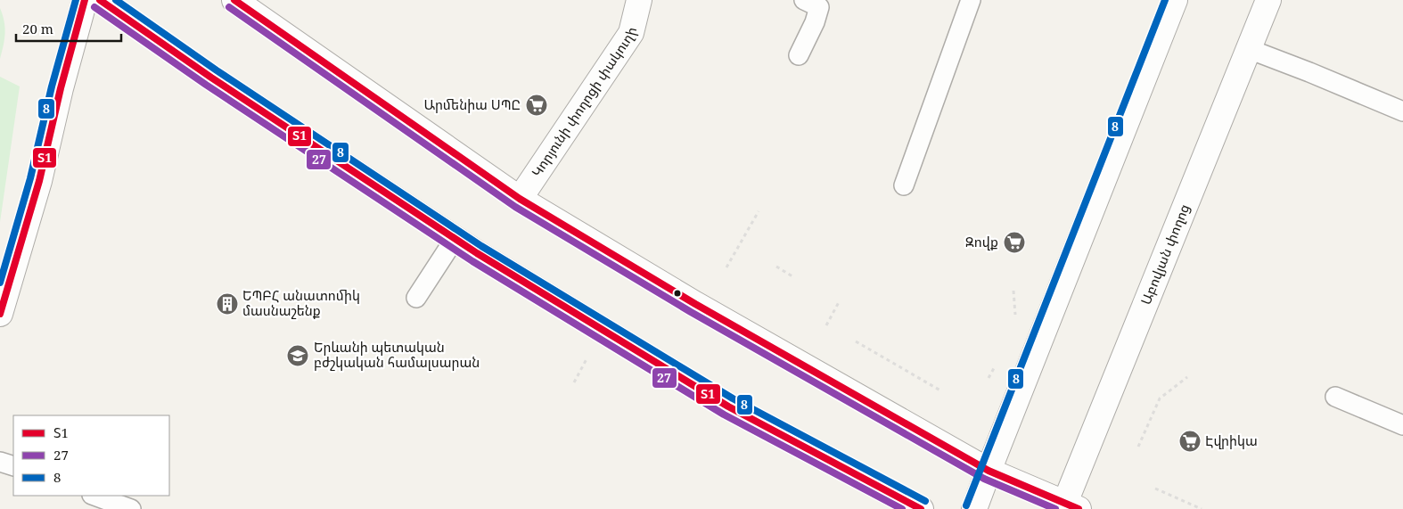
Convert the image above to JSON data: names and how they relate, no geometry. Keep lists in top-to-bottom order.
{
  "streets": {
    "main road": ["Կորյունի փողոցի փակուղի", "Աբովյան փողոց"]
  },
  "places": {
    "supermarket": ["Արմենիա ՍՊԸ", "Զովք", "Էվրիկա"],
    "building": ["ԵՊԲՀ անատոմիկ մասնաշենք"],
    "school or university": ["Երևանի պետական բժշկական համալսարան"]
  },
  "lines": ["transit line Տ1", "transit line 8", "transit line 27"],
  "legend": ["Տ1", "27", "8"],
  "scale_bar": "20 m"
}
